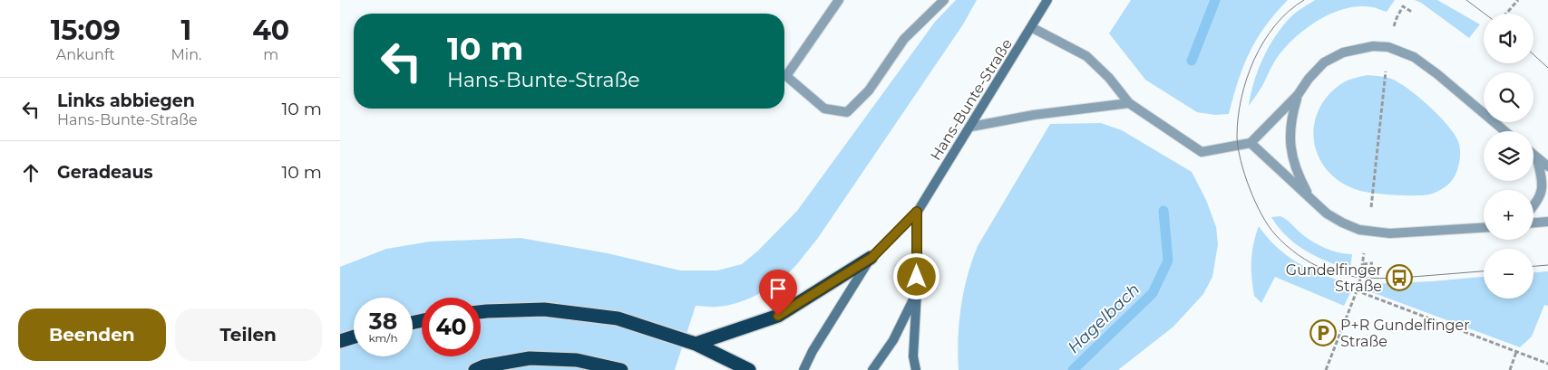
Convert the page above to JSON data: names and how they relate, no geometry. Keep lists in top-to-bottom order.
{
  "streets": {
    "street": ["Hans-Bunte-Straße"]
  },
  "water": ["Hagelbach"],
  "places": {
    "bus stop": ["Gundelfinger Straße"],
    "parking": ["P+R Gundelfinger Straße"]
  },
  "page": {
    "eta": [
      "15:09",
      "Ankunft",
      "1",
      "Min.",
      "40",
      "m"
    ],
    "map_buttons": ["+", "−"],
    "turn": ["10 m", "Hans-Bunte-Straße"],
    "list": [
      {
        "name": "Links abbiegen",
        "note": "Hans-Bunte-Straße",
        "value": "10 m"
      },
      {
        "name": "Geradeaus",
        "value": "10 m"
      }
    ],
    "speed": "38 km/h",
    "limit": "40",
    "buttons": ["Beenden", "Teilen"]
  }
}
